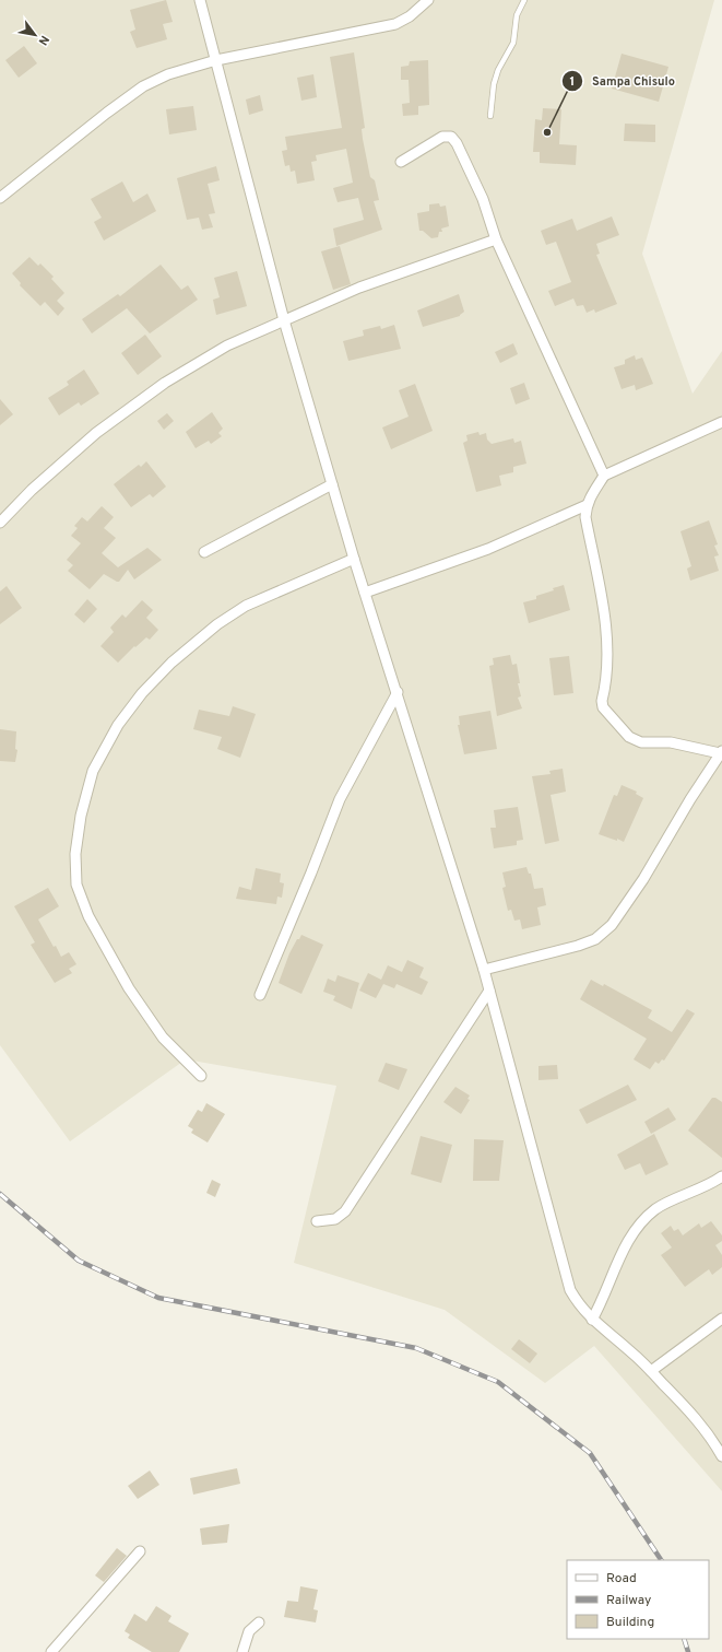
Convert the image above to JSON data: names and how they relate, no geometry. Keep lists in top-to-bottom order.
{
  "places": ["Sampa Chisulo"],
  "legend": ["Road", "Railway", "Building"],
  "north": "bottom right"
}
